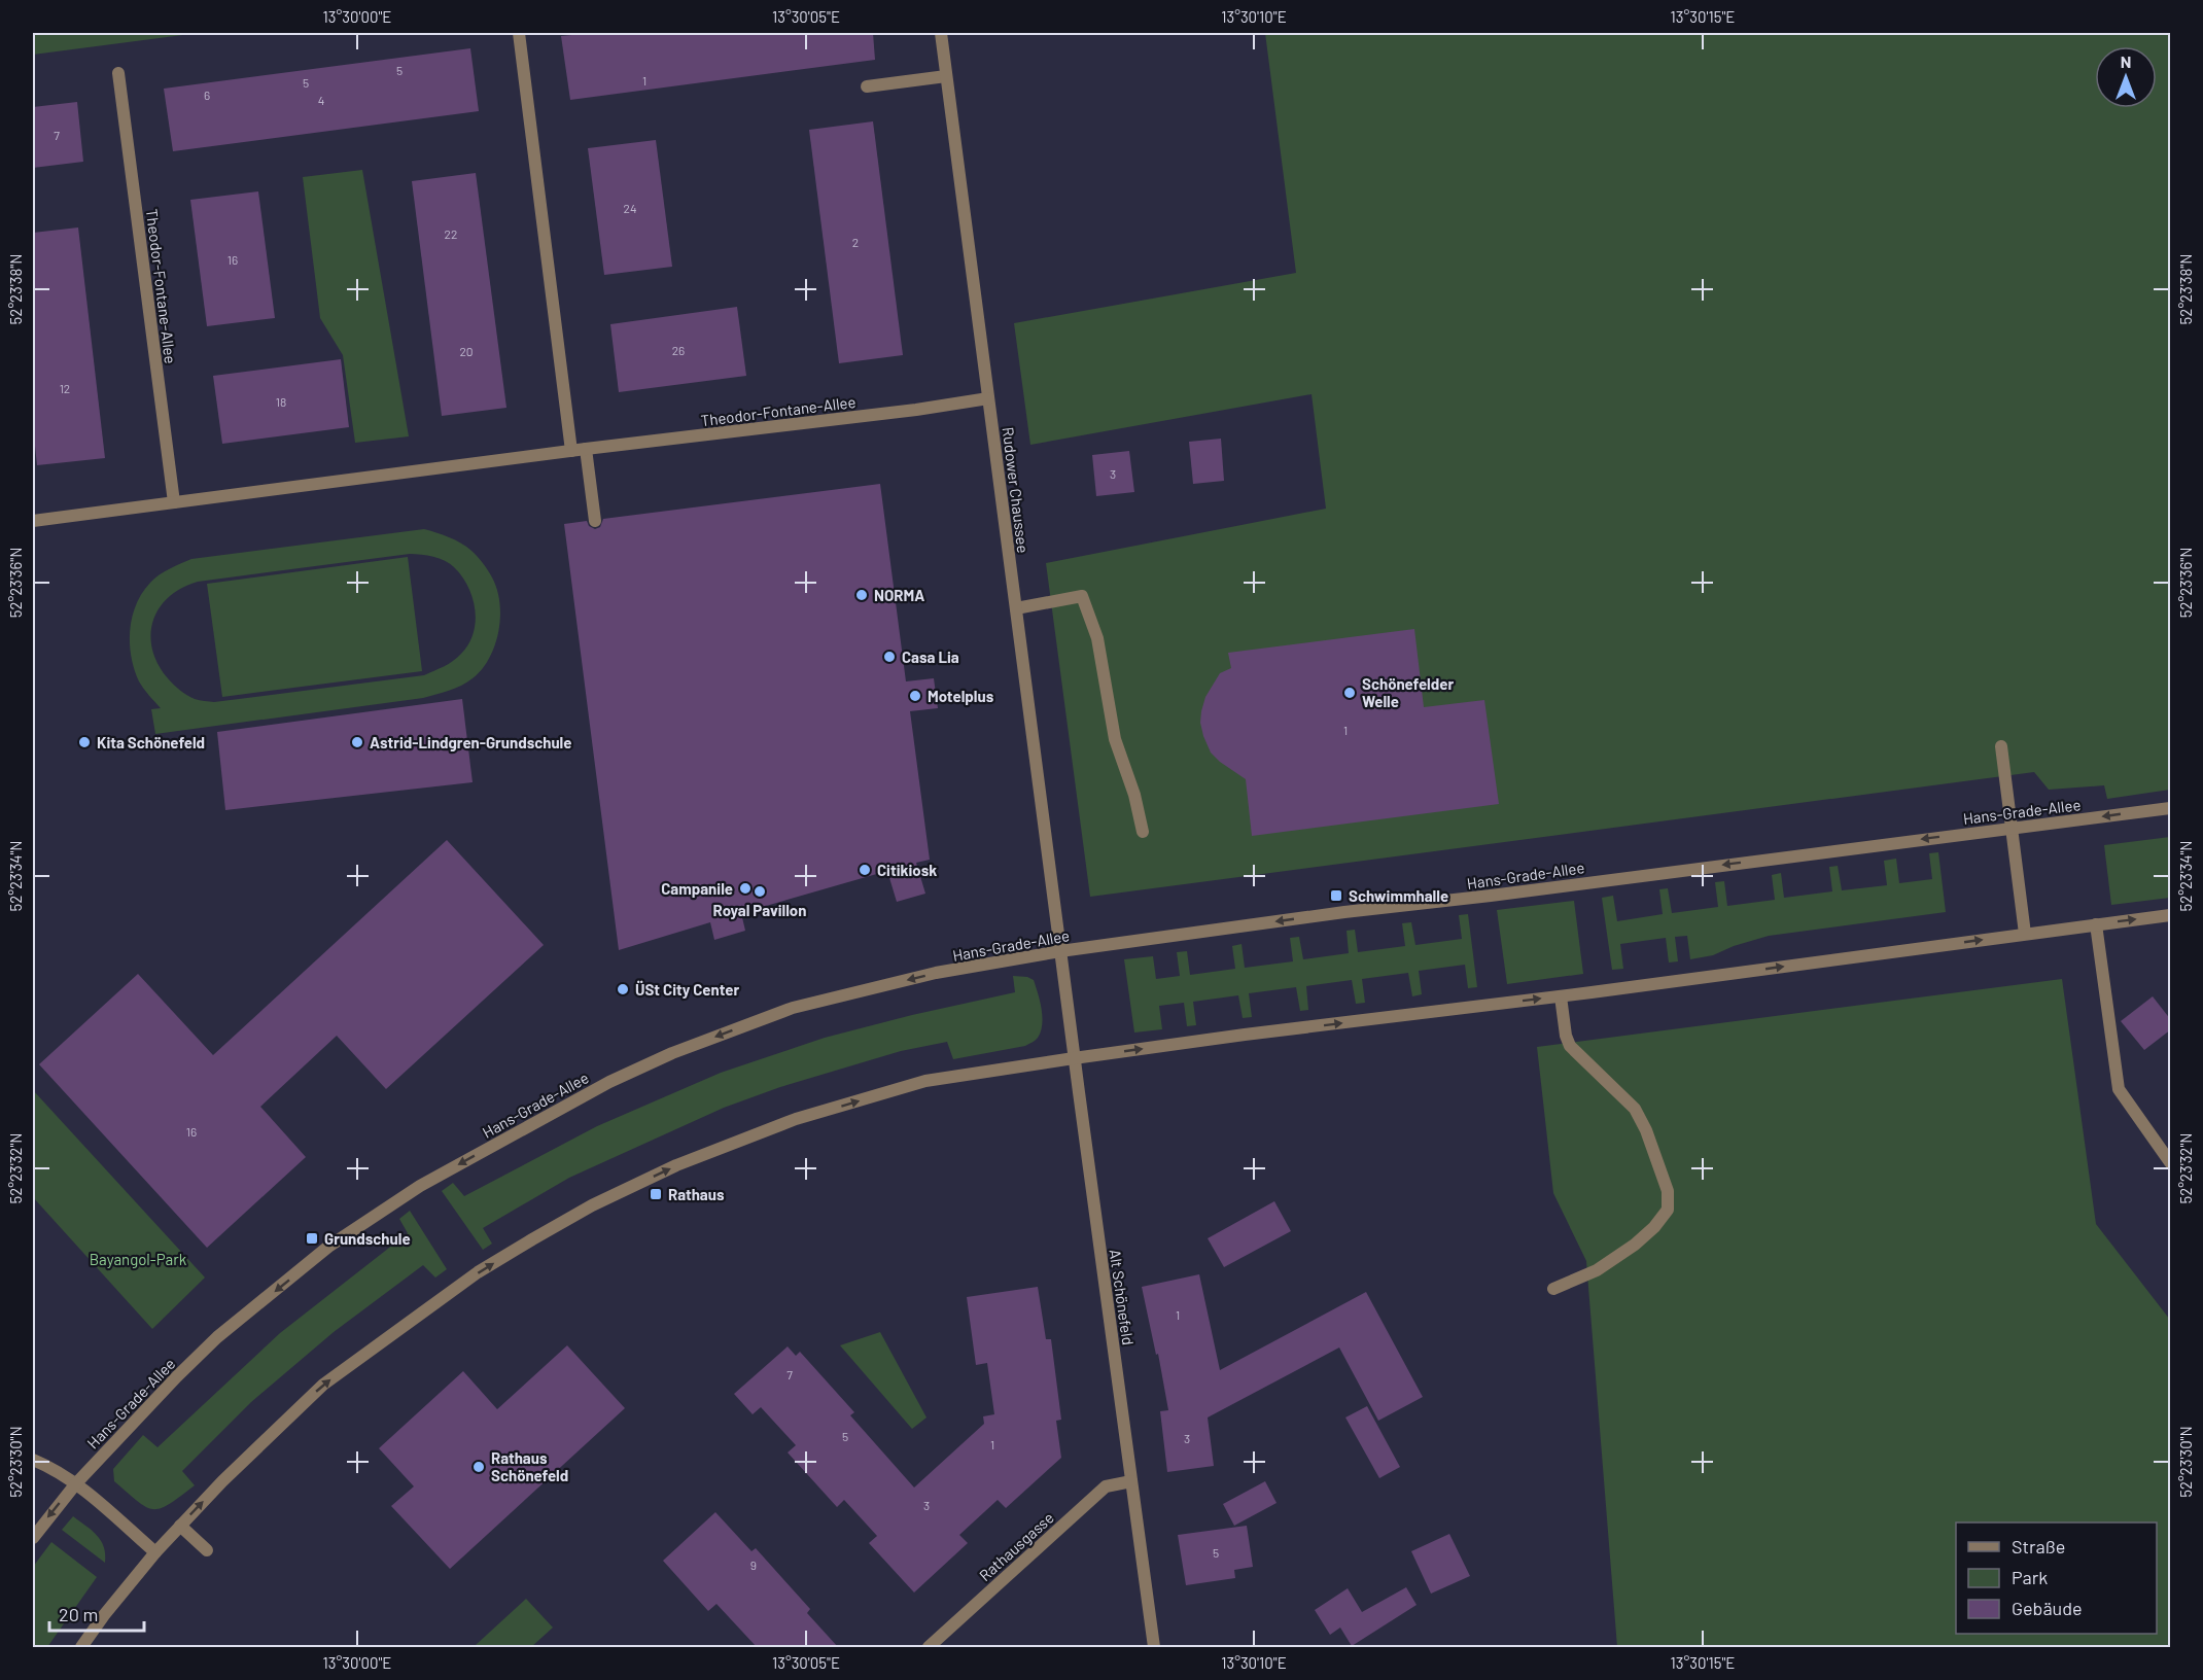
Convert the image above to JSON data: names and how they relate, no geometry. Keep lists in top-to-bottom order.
{
  "streets": {
    "street": [
      "Theodor-Fontane-Allee",
      "Rudower Chaussee",
      "Hans-Grade-Allee",
      "Alt Schönefeld",
      "Rathausgasse"
    ]
  },
  "crossings": [
    ["Theodor-Fontane-Allee", "Rudower Chaussee"],
    ["Rudower Chaussee", "Hans-Grade-Allee"],
    ["Rudower Chaussee", "Alt Schönefeld"],
    ["Hans-Grade-Allee", "Alt Schönefeld"],
    ["Alt Schönefeld", "Rathausgasse"]
  ],
  "parks": ["Bayangol-Park"],
  "places": {
    "other": [
      "NORMA",
      "Casa Lia",
      "Schönefelder Welle",
      "Motelplus",
      "Kita Schönefeld",
      "Astrid-Lindgren-Grundschule",
      "Citikiosk",
      "Campanile",
      "Royal Pavillon",
      "ÜSt City Center",
      "Rathaus Schönefeld"
    ],
    "transit": ["Schwimmhalle", "Rathaus", "Grundschule"]
  },
  "house_numbers": [
    "5",
    "1",
    "5",
    "6",
    "4",
    "7",
    "24",
    "22",
    "2",
    "16",
    "26",
    "20",
    "12",
    "18",
    "3",
    "1",
    "16",
    "1",
    "7",
    "5",
    "3",
    "1",
    "3",
    "5",
    "9"
  ],
  "legend": ["Straße", "Park", "Gebäude"],
  "scale_bar": "20 m",
  "north": "top",
  "coordinates": [
    "13°30'00\"E",
    "13°30'05\"E",
    "13°30'10\"E",
    "13°30'15\"E",
    "52°23'38\"N",
    "52°23'36\"N",
    "52°23'34\"N",
    "52°23'32\"N",
    "52°23'30\"N"
  ]
}
